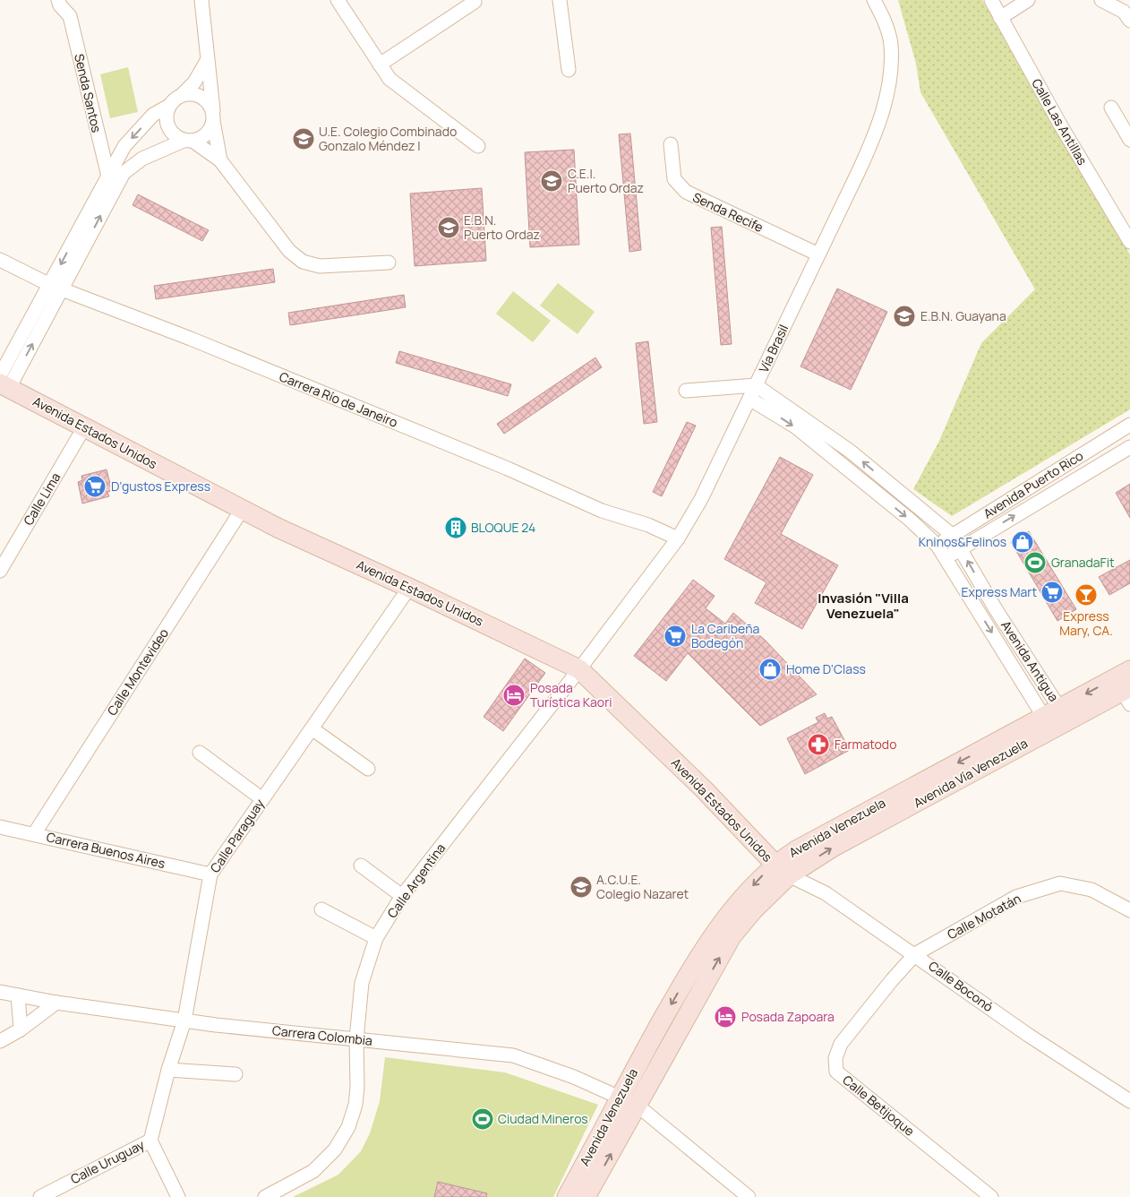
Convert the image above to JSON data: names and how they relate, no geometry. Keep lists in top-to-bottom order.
{
  "streets": {
    "street": [
      "Senda Santos",
      "Calle Las Antillas",
      "Senda Recife",
      "Vía Brasil",
      "Carrera Río de Janeiro",
      "Avenida Estados Unidos",
      "Avenida Puerto Rico",
      "Calle Lima",
      "Avenida Antigua",
      "Calle Montevideo",
      "Avenida Venezuela",
      "Calle Paraguay",
      "Carrera Buenos Aires",
      "Calle Argentina",
      "Calle Motatán",
      "Calle Boconó",
      "Carrera Colombia",
      "Calle Betijoque",
      "Calle Uruguay"
    ]
  },
  "crossings": [
    ["Senda Recife", "Vía Brasil"],
    ["Vía Brasil", "Carrera Río de Janeiro"],
    ["Vía Brasil", "Avenida Estados Unidos"],
    ["Vía Brasil", "Avenida Antigua"],
    ["Vía Brasil", "Calle Argentina"],
    ["Avenida Estados Unidos", "Calle Lima"],
    ["Avenida Estados Unidos", "Calle Montevideo"],
    ["Avenida Estados Unidos", "Avenida Venezuela"],
    ["Avenida Estados Unidos", "Calle Paraguay"],
    ["Avenida Estados Unidos", "Calle Argentina"],
    ["Avenida Estados Unidos", "Calle Boconó"],
    ["Avenida Puerto Rico", "Avenida Antigua"],
    ["Avenida Antigua", "Avenida Venezuela"],
    ["Calle Montevideo", "Carrera Buenos Aires"],
    ["Avenida Venezuela", "Calle Boconó"],
    ["Avenida Venezuela", "Carrera Colombia"],
    ["Calle Paraguay", "Carrera Buenos Aires"],
    ["Calle Paraguay", "Carrera Colombia"],
    ["Calle Paraguay", "Calle Uruguay"],
    ["Calle Argentina", "Carrera Colombia"],
    ["Calle Motatán", "Calle Boconó"],
    ["Calle Motatán", "Calle Betijoque"],
    ["Calle Boconó", "Calle Betijoque"]
  ],
  "districts": ["Invasión \"Villa Venezuela\""],
  "places": {
    "school or university": [
      "U.E. Colegio Combinado Gonzalo Méndez I",
      "C.E.I. Puerto Ordaz",
      "E.B.N. Puerto Ordaz",
      "E.B.N. Guayana",
      "A.C.U.E. Colegio Nazaret"
    ],
    "supermarket": ["D'gustos Express", "Express Mart", "La Caribeña Bodegón"],
    "building": ["BLOQUE 24"],
    "shop": ["Kninos&Felinos", "Home D'Class"],
    "sports": ["GranadaFit", "Ciudad Mineros"],
    "bar": ["Express Mary, CA."],
    "hotel": ["Posada Turística Kaori", "Posada Zapoara"],
    "pharmacy": ["Farmatodo"]
  }
}
